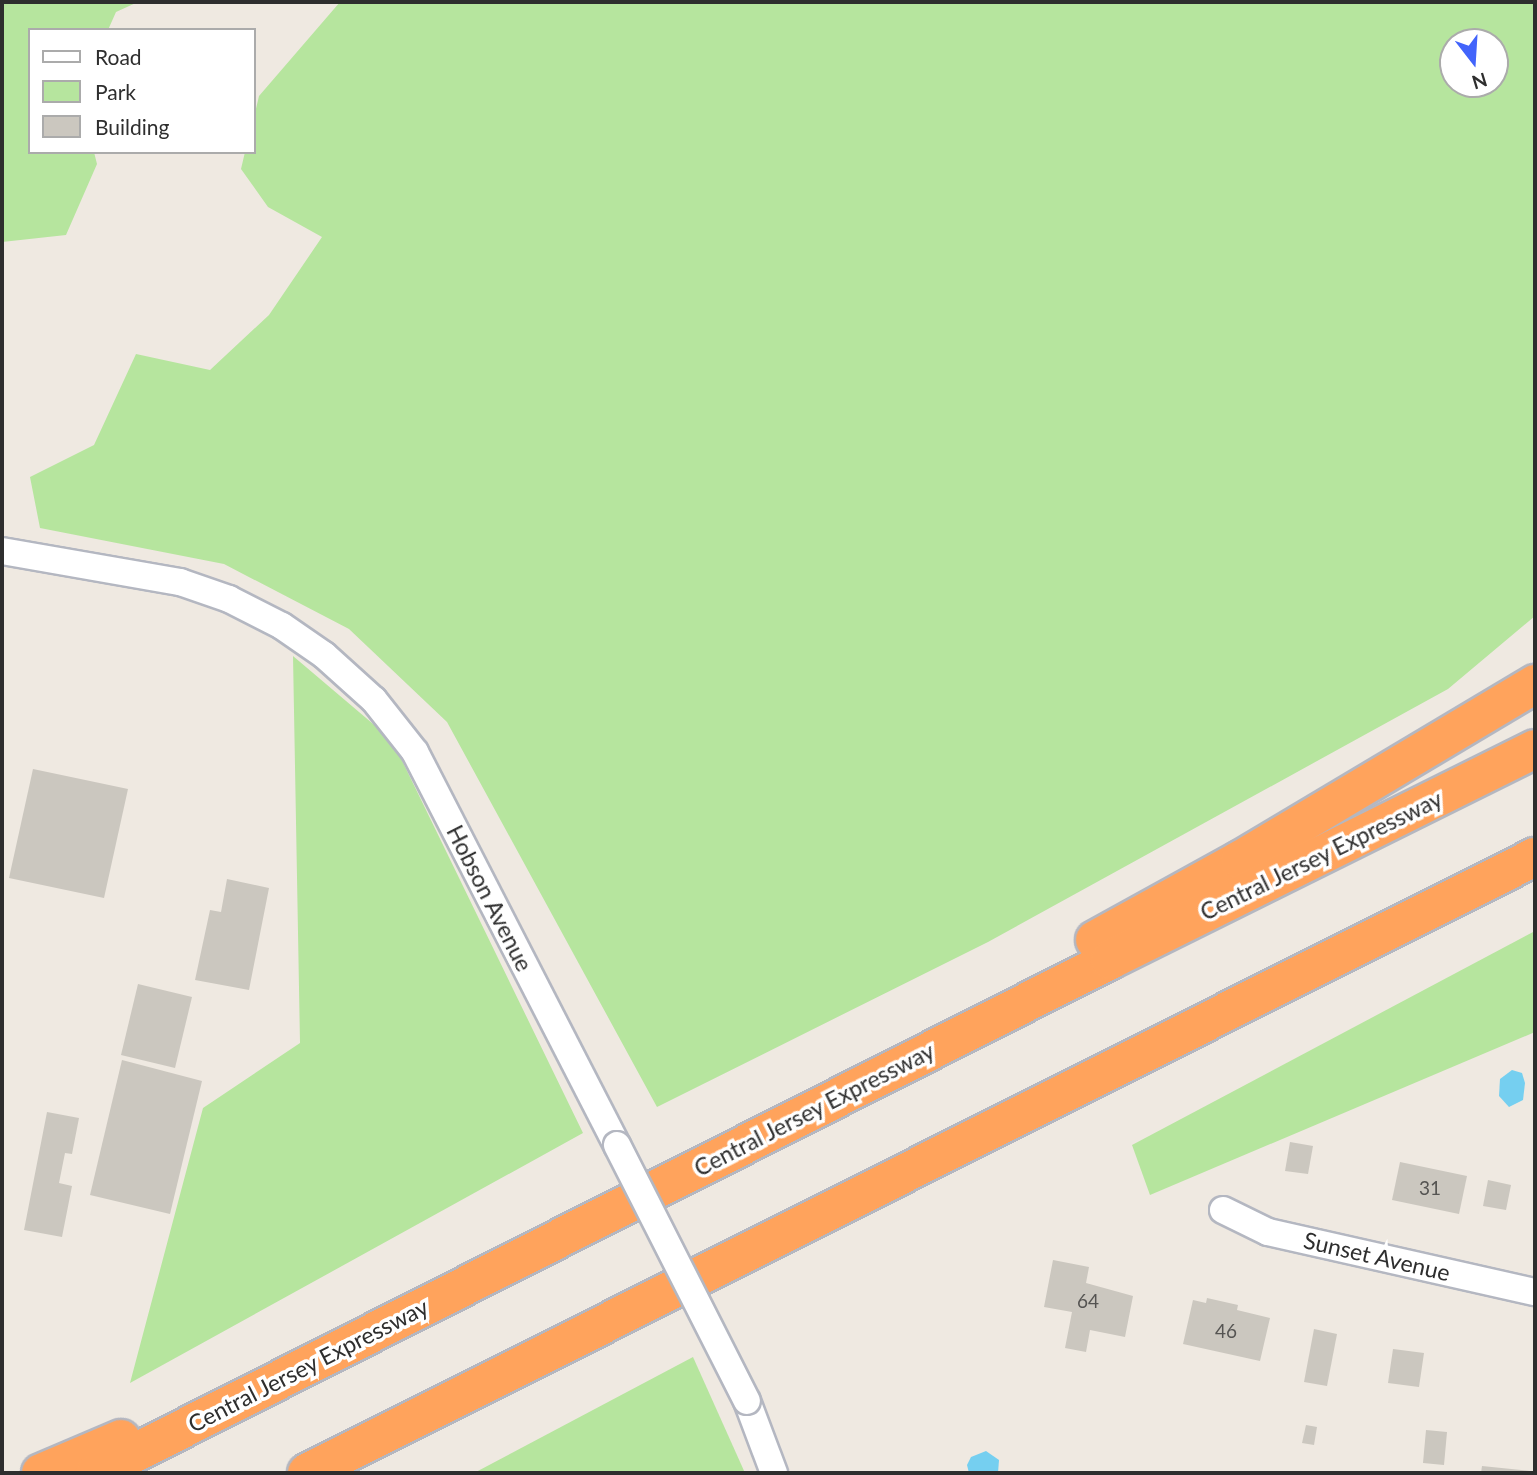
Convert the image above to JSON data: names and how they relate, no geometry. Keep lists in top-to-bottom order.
{
  "streets": {
    "highway": ["Central Jersey Expressway"],
    "street": ["Hobson Avenue", "Sunset Avenue"]
  },
  "house_numbers": ["31", "64", "46"],
  "legend": ["Road", "Park", "Building"],
  "north": "bottom"
}
